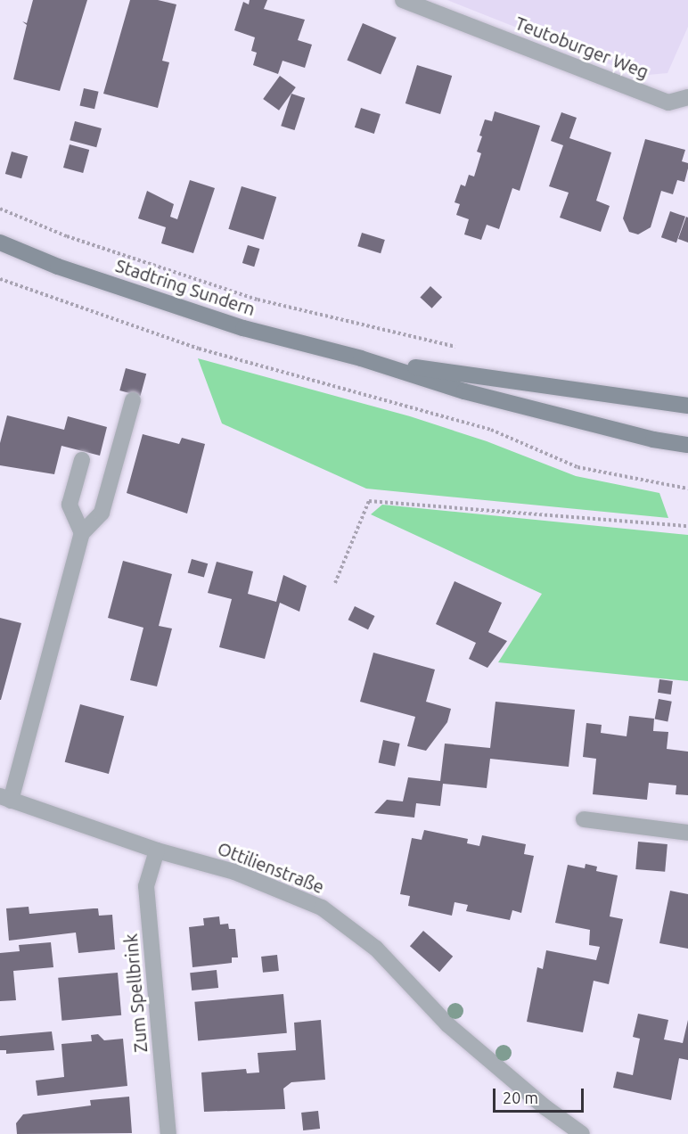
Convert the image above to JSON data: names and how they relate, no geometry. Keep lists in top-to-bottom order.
{
  "streets": {
    "main road": ["Stadtring Sundern"],
    "street": ["Teutoburger Weg", "Ottilienstraße", "Zum Spellbrink"]
  },
  "crossings": [
    ["Ottilienstraße", "Zum Spellbrink"]
  ],
  "scale_bar": "20 m"
}
